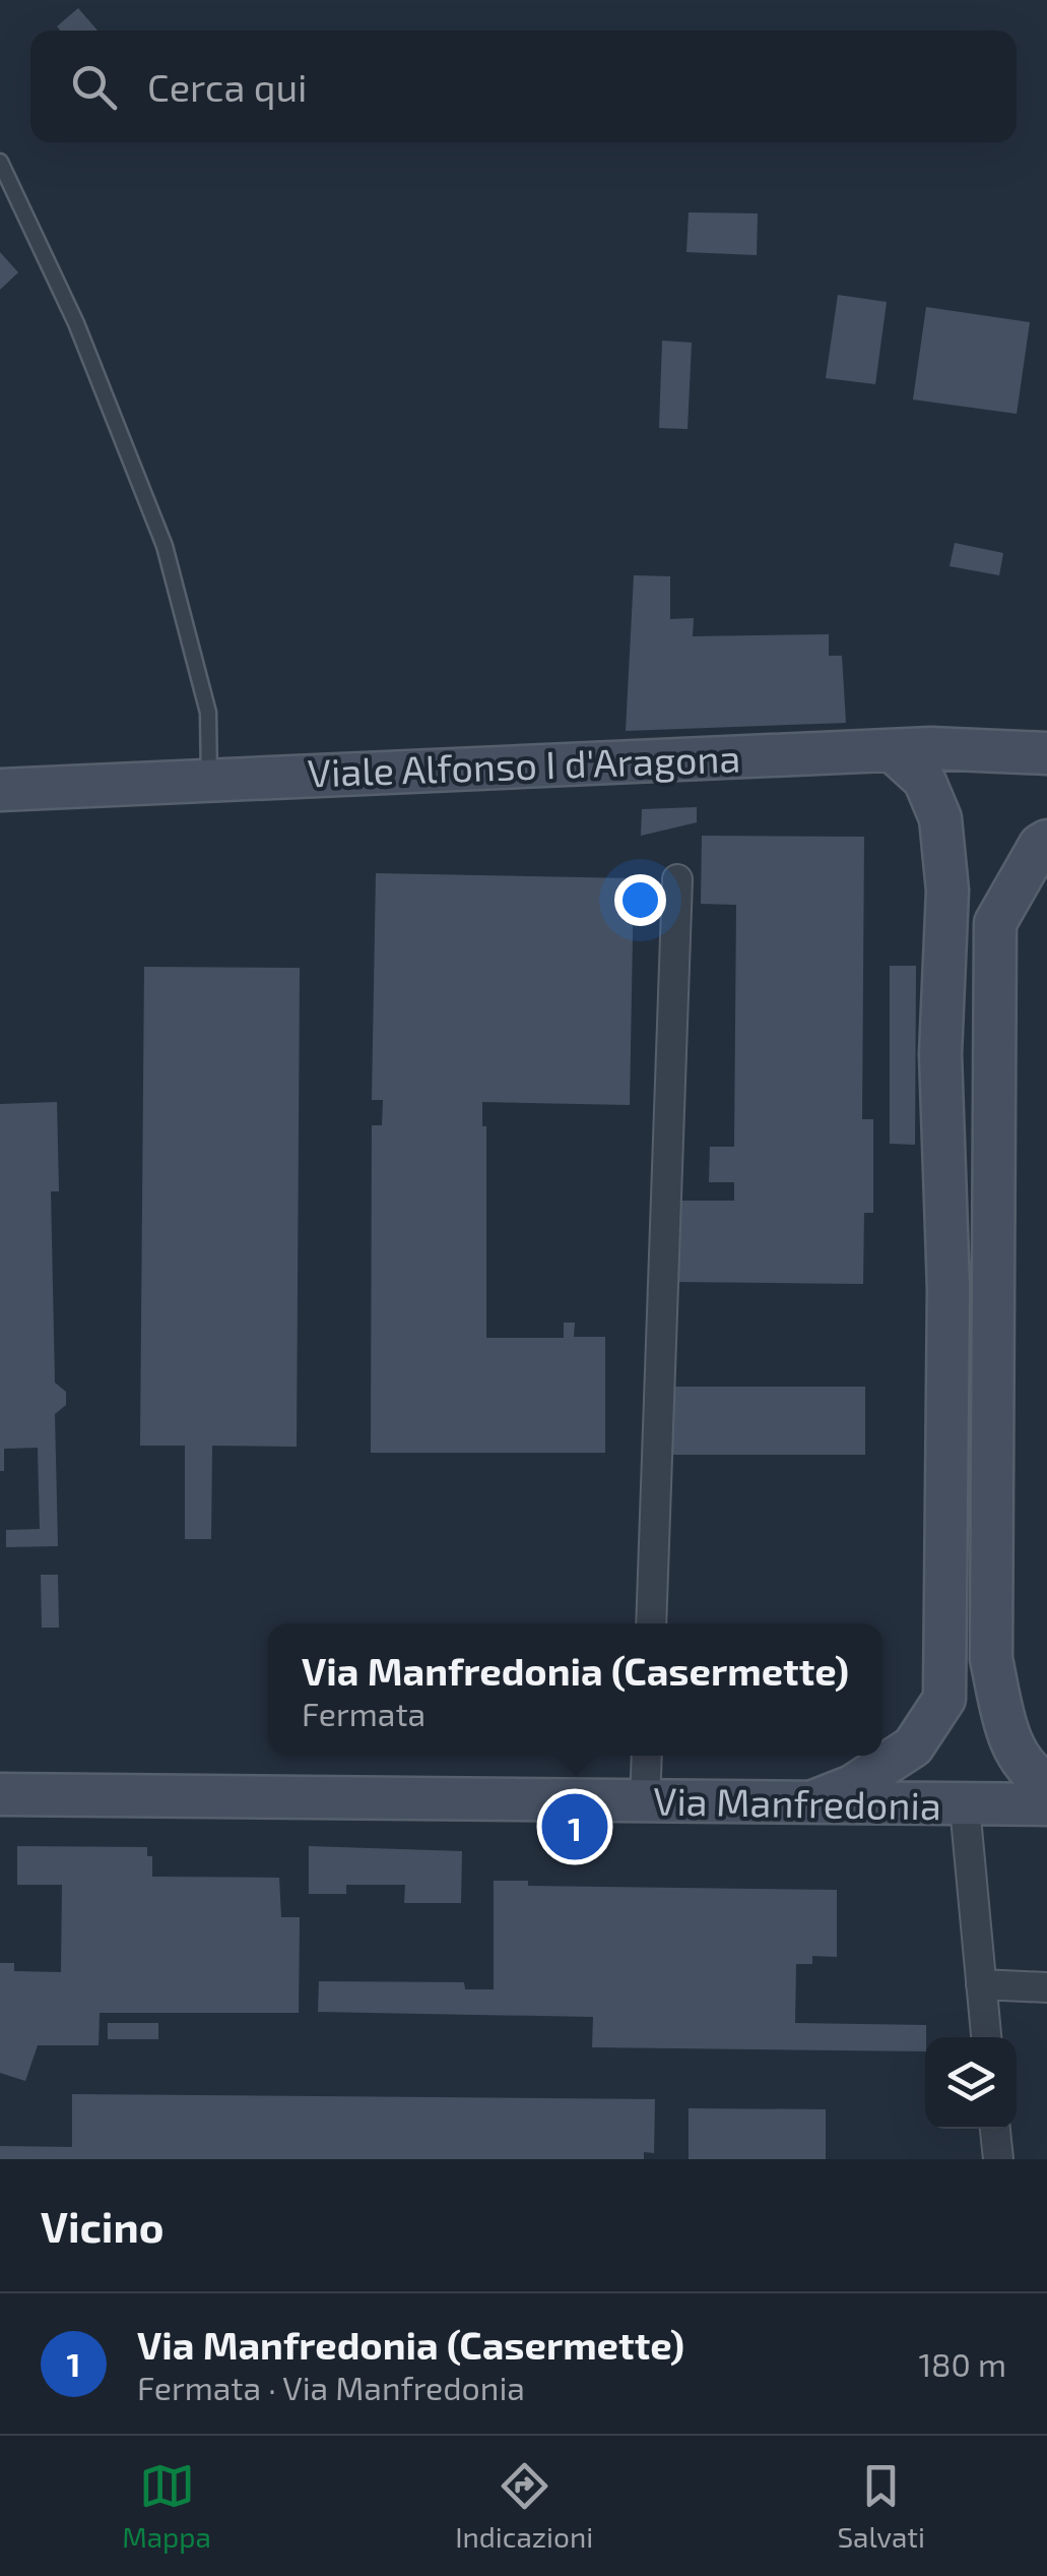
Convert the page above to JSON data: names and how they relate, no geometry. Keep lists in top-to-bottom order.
{
  "streets": {
    "main road": ["Viale Alfonso I d'Aragona", "Via Manfredonia"]
  },
  "page": {
    "search": "Cerca qui",
    "popup": ["Via Manfredonia (Casermette)", "Fermata"],
    "pins": "1",
    "heading": "Vicino",
    "list": [
      {
        "mark": "1",
        "name": "Via Manfredonia (Casermette)",
        "note": "Fermata · Via Manfredonia",
        "value": "180 m"
      }
    ],
    "nav": ["Mappa", "Indicazioni", "Salvati"]
  }
}
